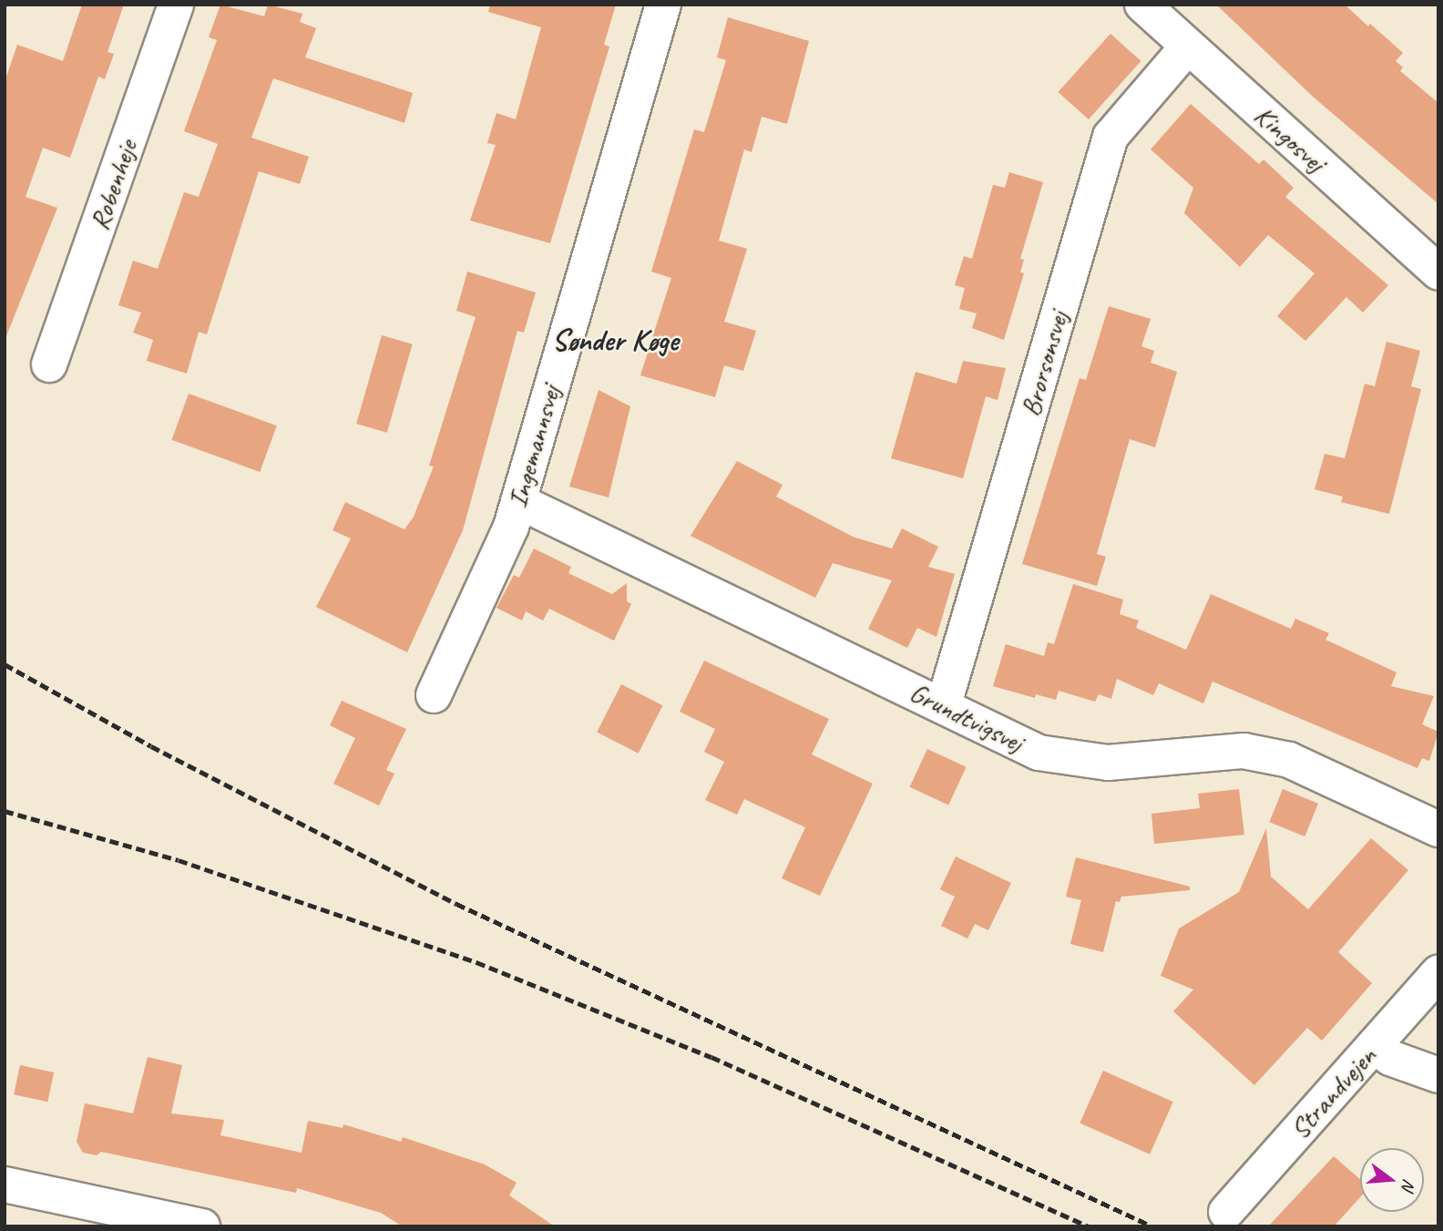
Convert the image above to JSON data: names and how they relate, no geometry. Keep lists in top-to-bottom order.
{
  "streets": {
    "street": [
      "Kingosvej",
      "Robenheje",
      "Brorsonsvej",
      "Ingemannsvej",
      "Grundtvigsvej",
      "Strandvejen"
    ]
  },
  "crossings": [
    ["Kingosvej", "Brorsonsvej"],
    ["Brorsonsvej", "Grundtvigsvej"],
    ["Ingemannsvej", "Grundtvigsvej"]
  ],
  "districts": ["Sønder Køge"],
  "north": "right"
}
